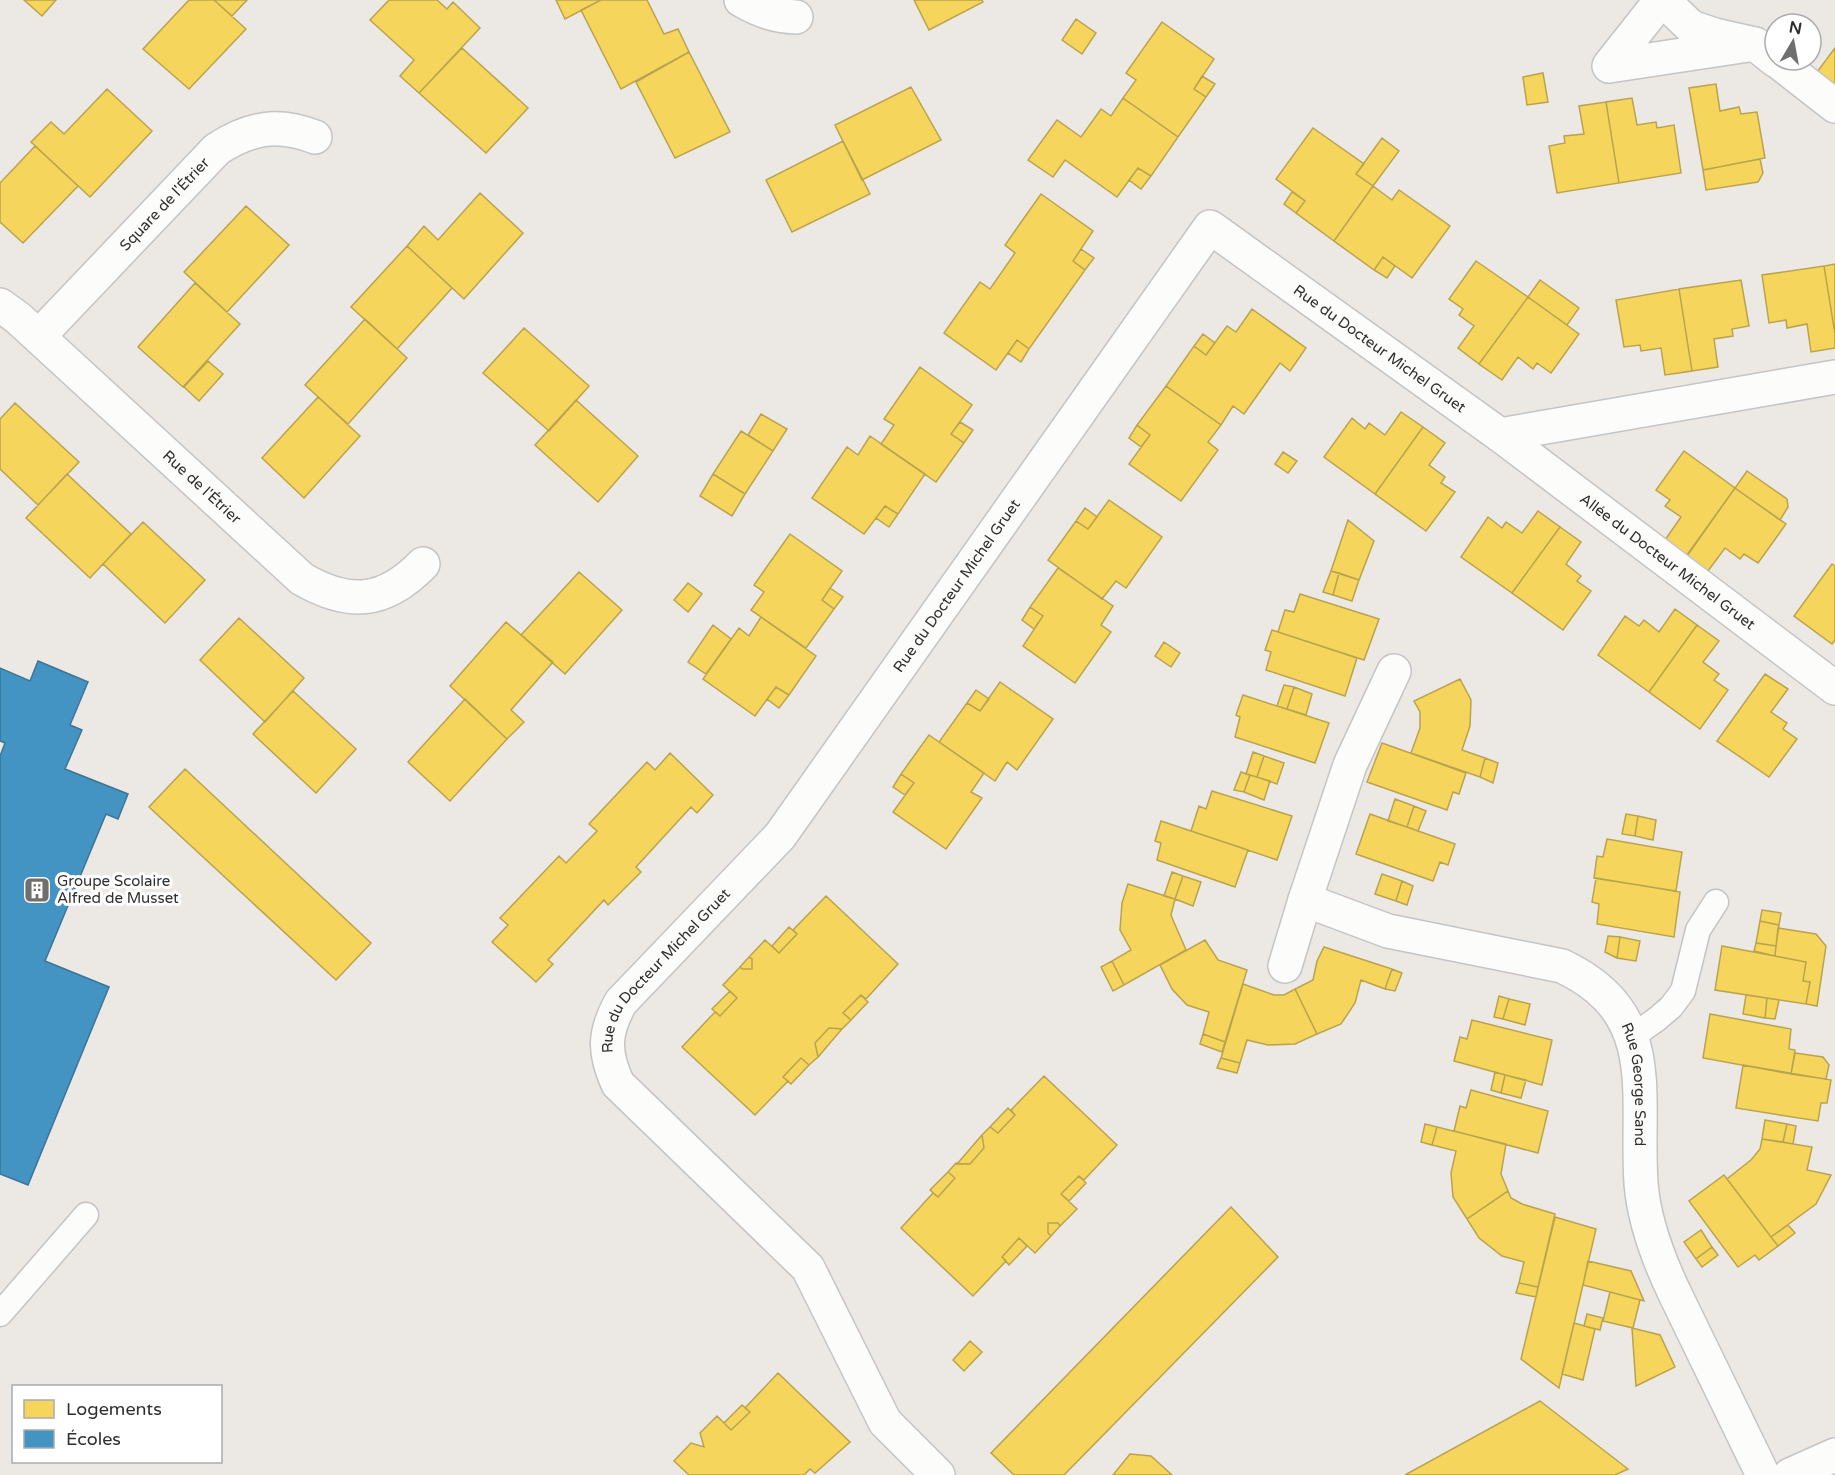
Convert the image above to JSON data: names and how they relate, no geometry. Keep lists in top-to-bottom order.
{
  "streets": {
    "street": [
      "Square de l'Étrier",
      "Rue du Docteur Michel Gruet",
      "Rue de l'Étrier",
      "Allée du Docteur Michel Gruet",
      "Rue George Sand"
    ]
  },
  "crossings": [
    ["Square de l'Étrier", "Rue de l'Étrier"],
    ["Rue du Docteur Michel Gruet", "Allée du Docteur Michel Gruet"]
  ],
  "places": {
    "building": ["Groupe Scolaire Alfred de Musset"]
  },
  "legend": ["Logements", "Écoles"],
  "north": "top"
}
